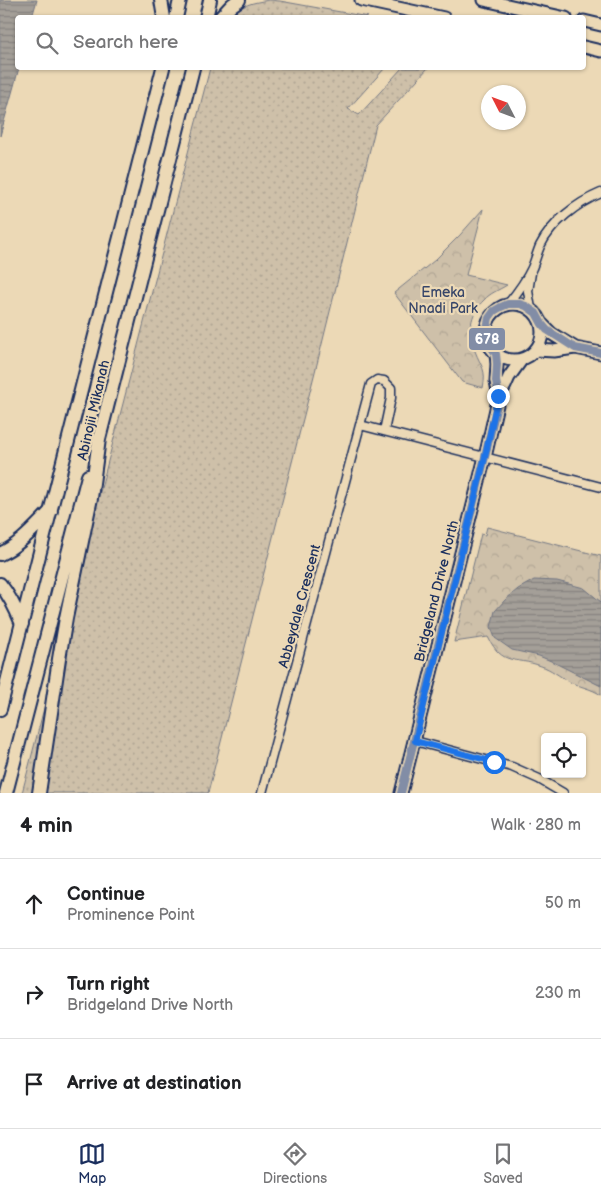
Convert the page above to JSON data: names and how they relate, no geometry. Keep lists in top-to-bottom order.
{
  "streets": {
    "main road": ["Abinojii Mikanah"],
    "street": ["Bridgeland Drive North", "Abbeydale Crescent"]
  },
  "parks": ["Emeka Nnadi Park"],
  "lines": ["transit line 678"],
  "north": "top left",
  "page": {
    "search": "Search here",
    "heading": ["4 min", "Walk · 280 m"],
    "list": [
      ["Continue", "Prominence Point", "50 m"],
      ["Turn right", "Bridgeland Drive North", "230 m"],
      "Arrive at destination"
    ],
    "nav": ["Map", "Directions", "Saved"]
  }
}
